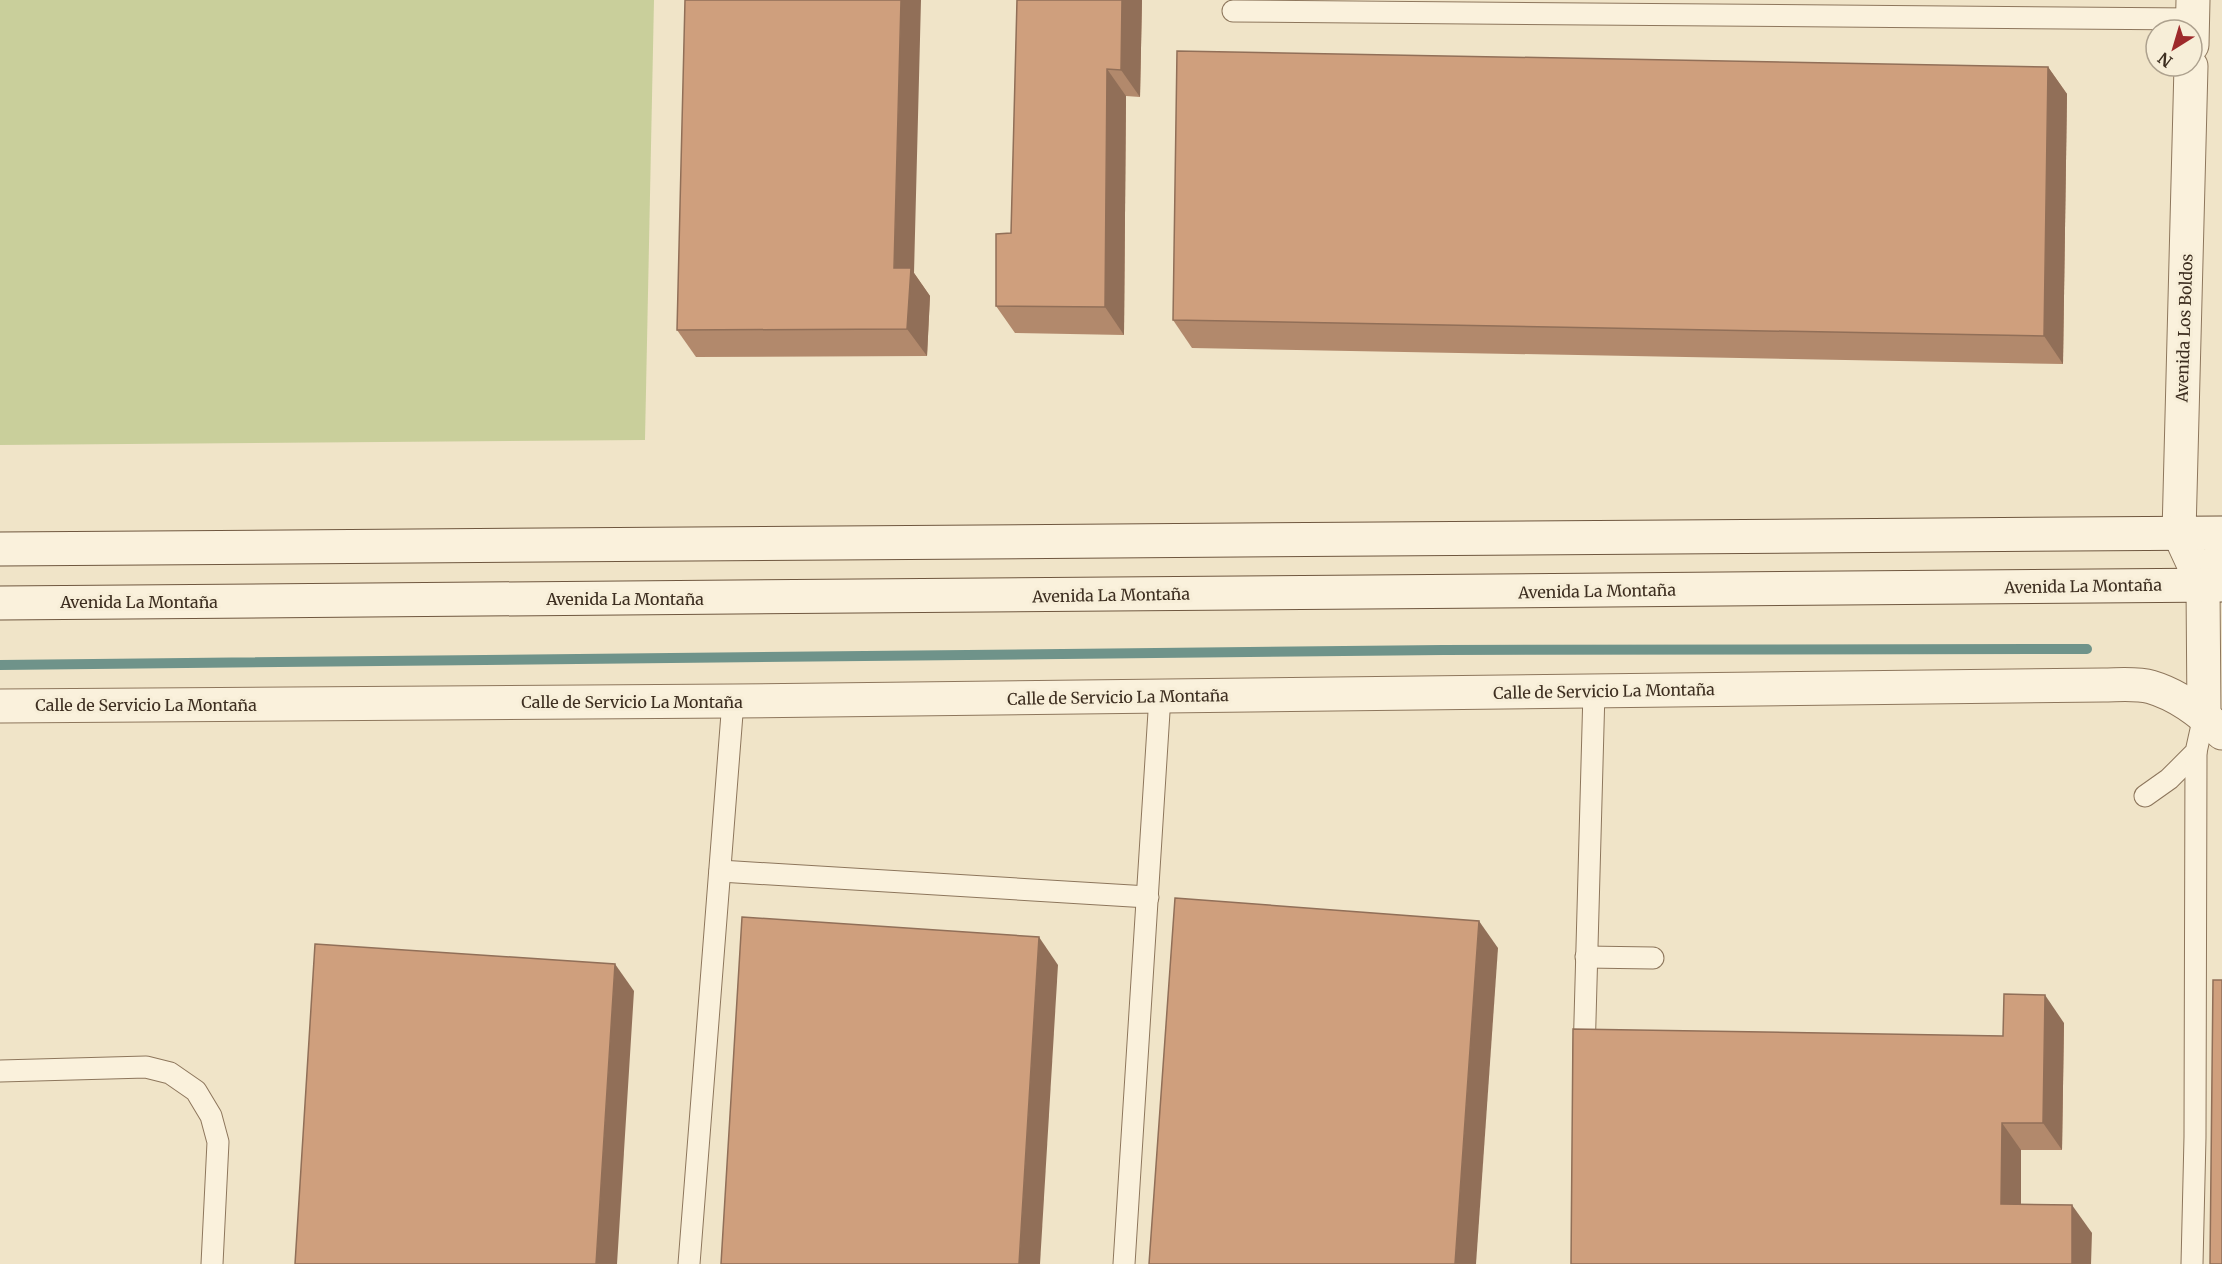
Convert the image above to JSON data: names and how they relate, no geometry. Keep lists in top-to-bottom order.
{
  "streets": {
    "main road": ["Avenida Los Boldos", "Avenida La Montaña", "Calle de Servicio La Montaña"]
  },
  "crossings": [
    ["Avenida Los Boldos", "Avenida La Montaña"],
    ["Avenida Los Boldos", "Calle de Servicio La Montaña"]
  ],
  "north": "bottom left"
}
